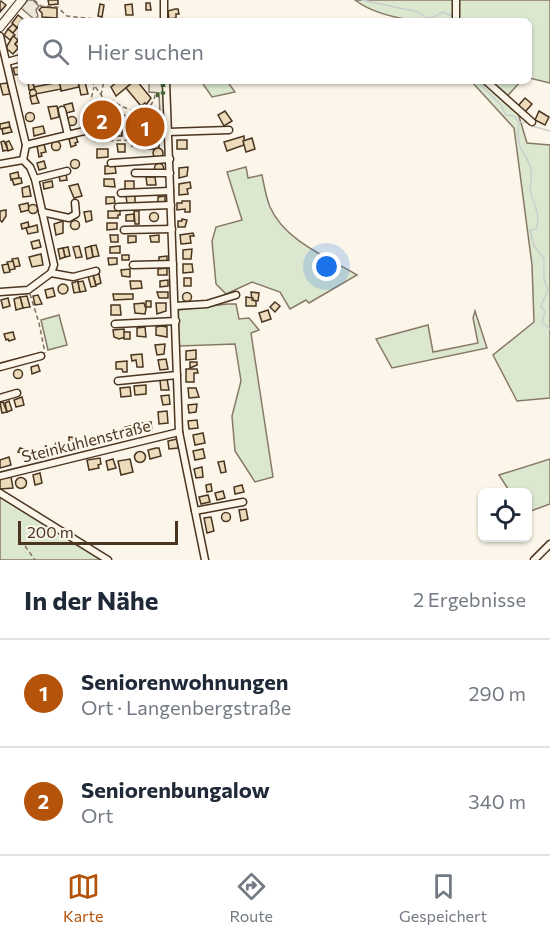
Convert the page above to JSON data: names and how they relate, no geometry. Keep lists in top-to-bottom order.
{
  "streets": {
    "street": ["Steinkuhlenstraße"]
  },
  "scale_bar": "200 m",
  "page": {
    "search": "Hier suchen",
    "pins": ["2", "1"],
    "scale": "200 m",
    "heading": ["In der Nähe", "2 Ergebnisse"],
    "list": [
      {
        "mark": "1",
        "name": "Seniorenwohnungen",
        "note": "Ort · Langenbergstraße",
        "value": "290 m"
      },
      {
        "mark": "2",
        "name": "Seniorenbungalow",
        "note": "Ort",
        "value": "340 m"
      }
    ],
    "nav": ["Karte", "Route", "Gespeichert"]
  }
}
